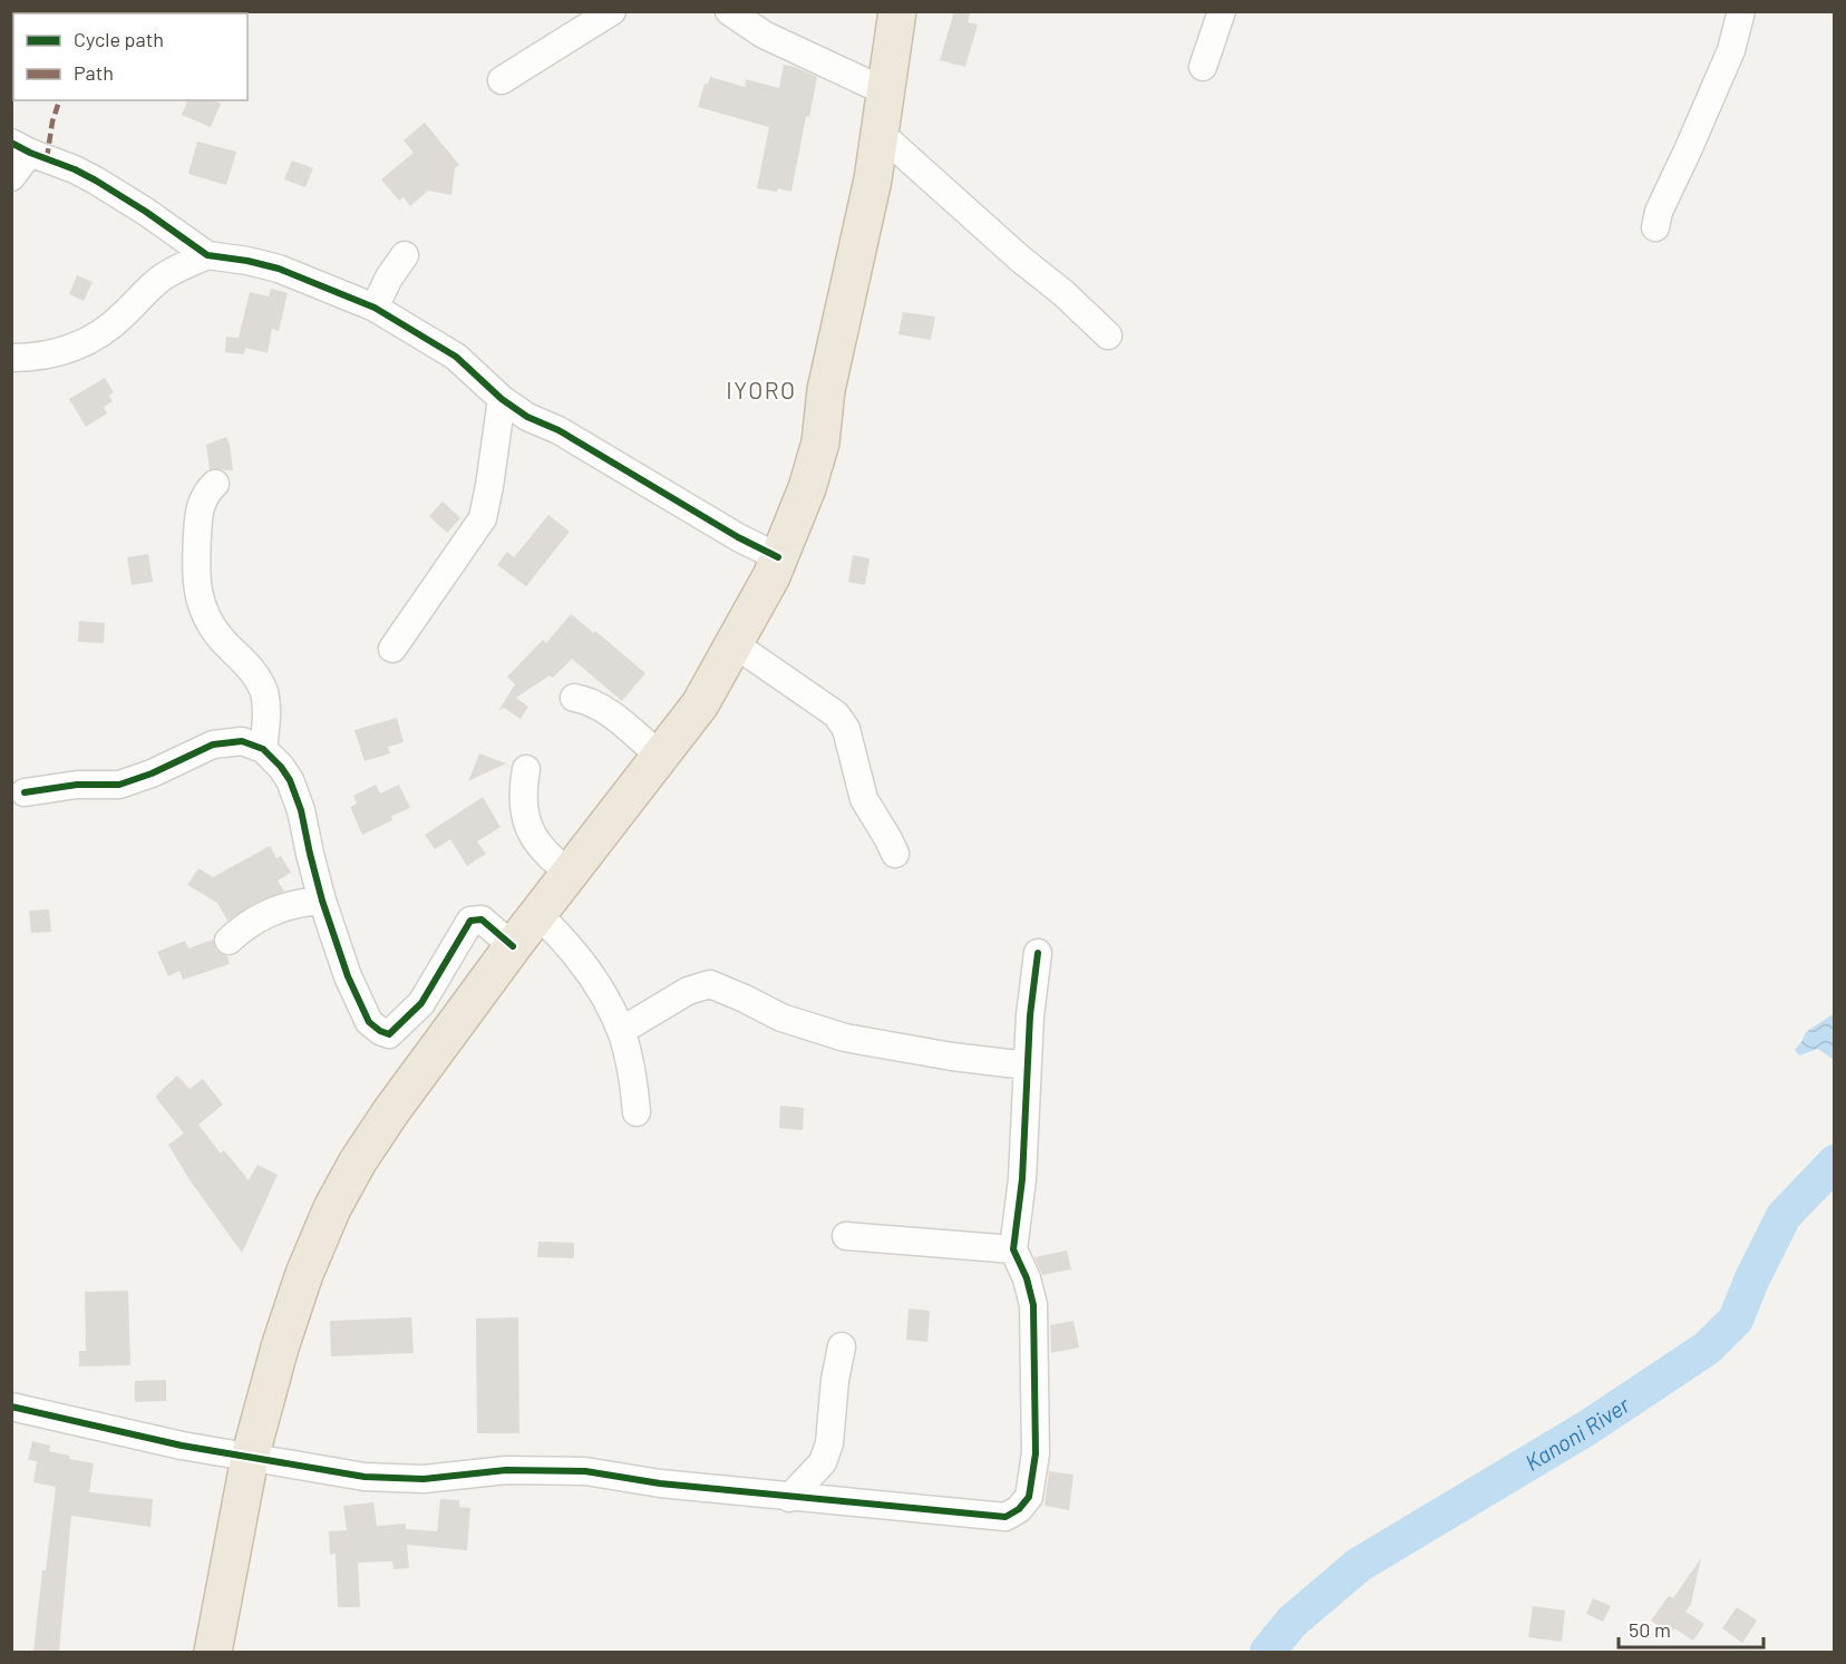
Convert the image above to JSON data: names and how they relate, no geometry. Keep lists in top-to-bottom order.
{
  "districts": ["IYORO"],
  "water": ["Kanoni River"],
  "legend": ["Cycle path", "Path"],
  "scale_bar": "50 m"
}
